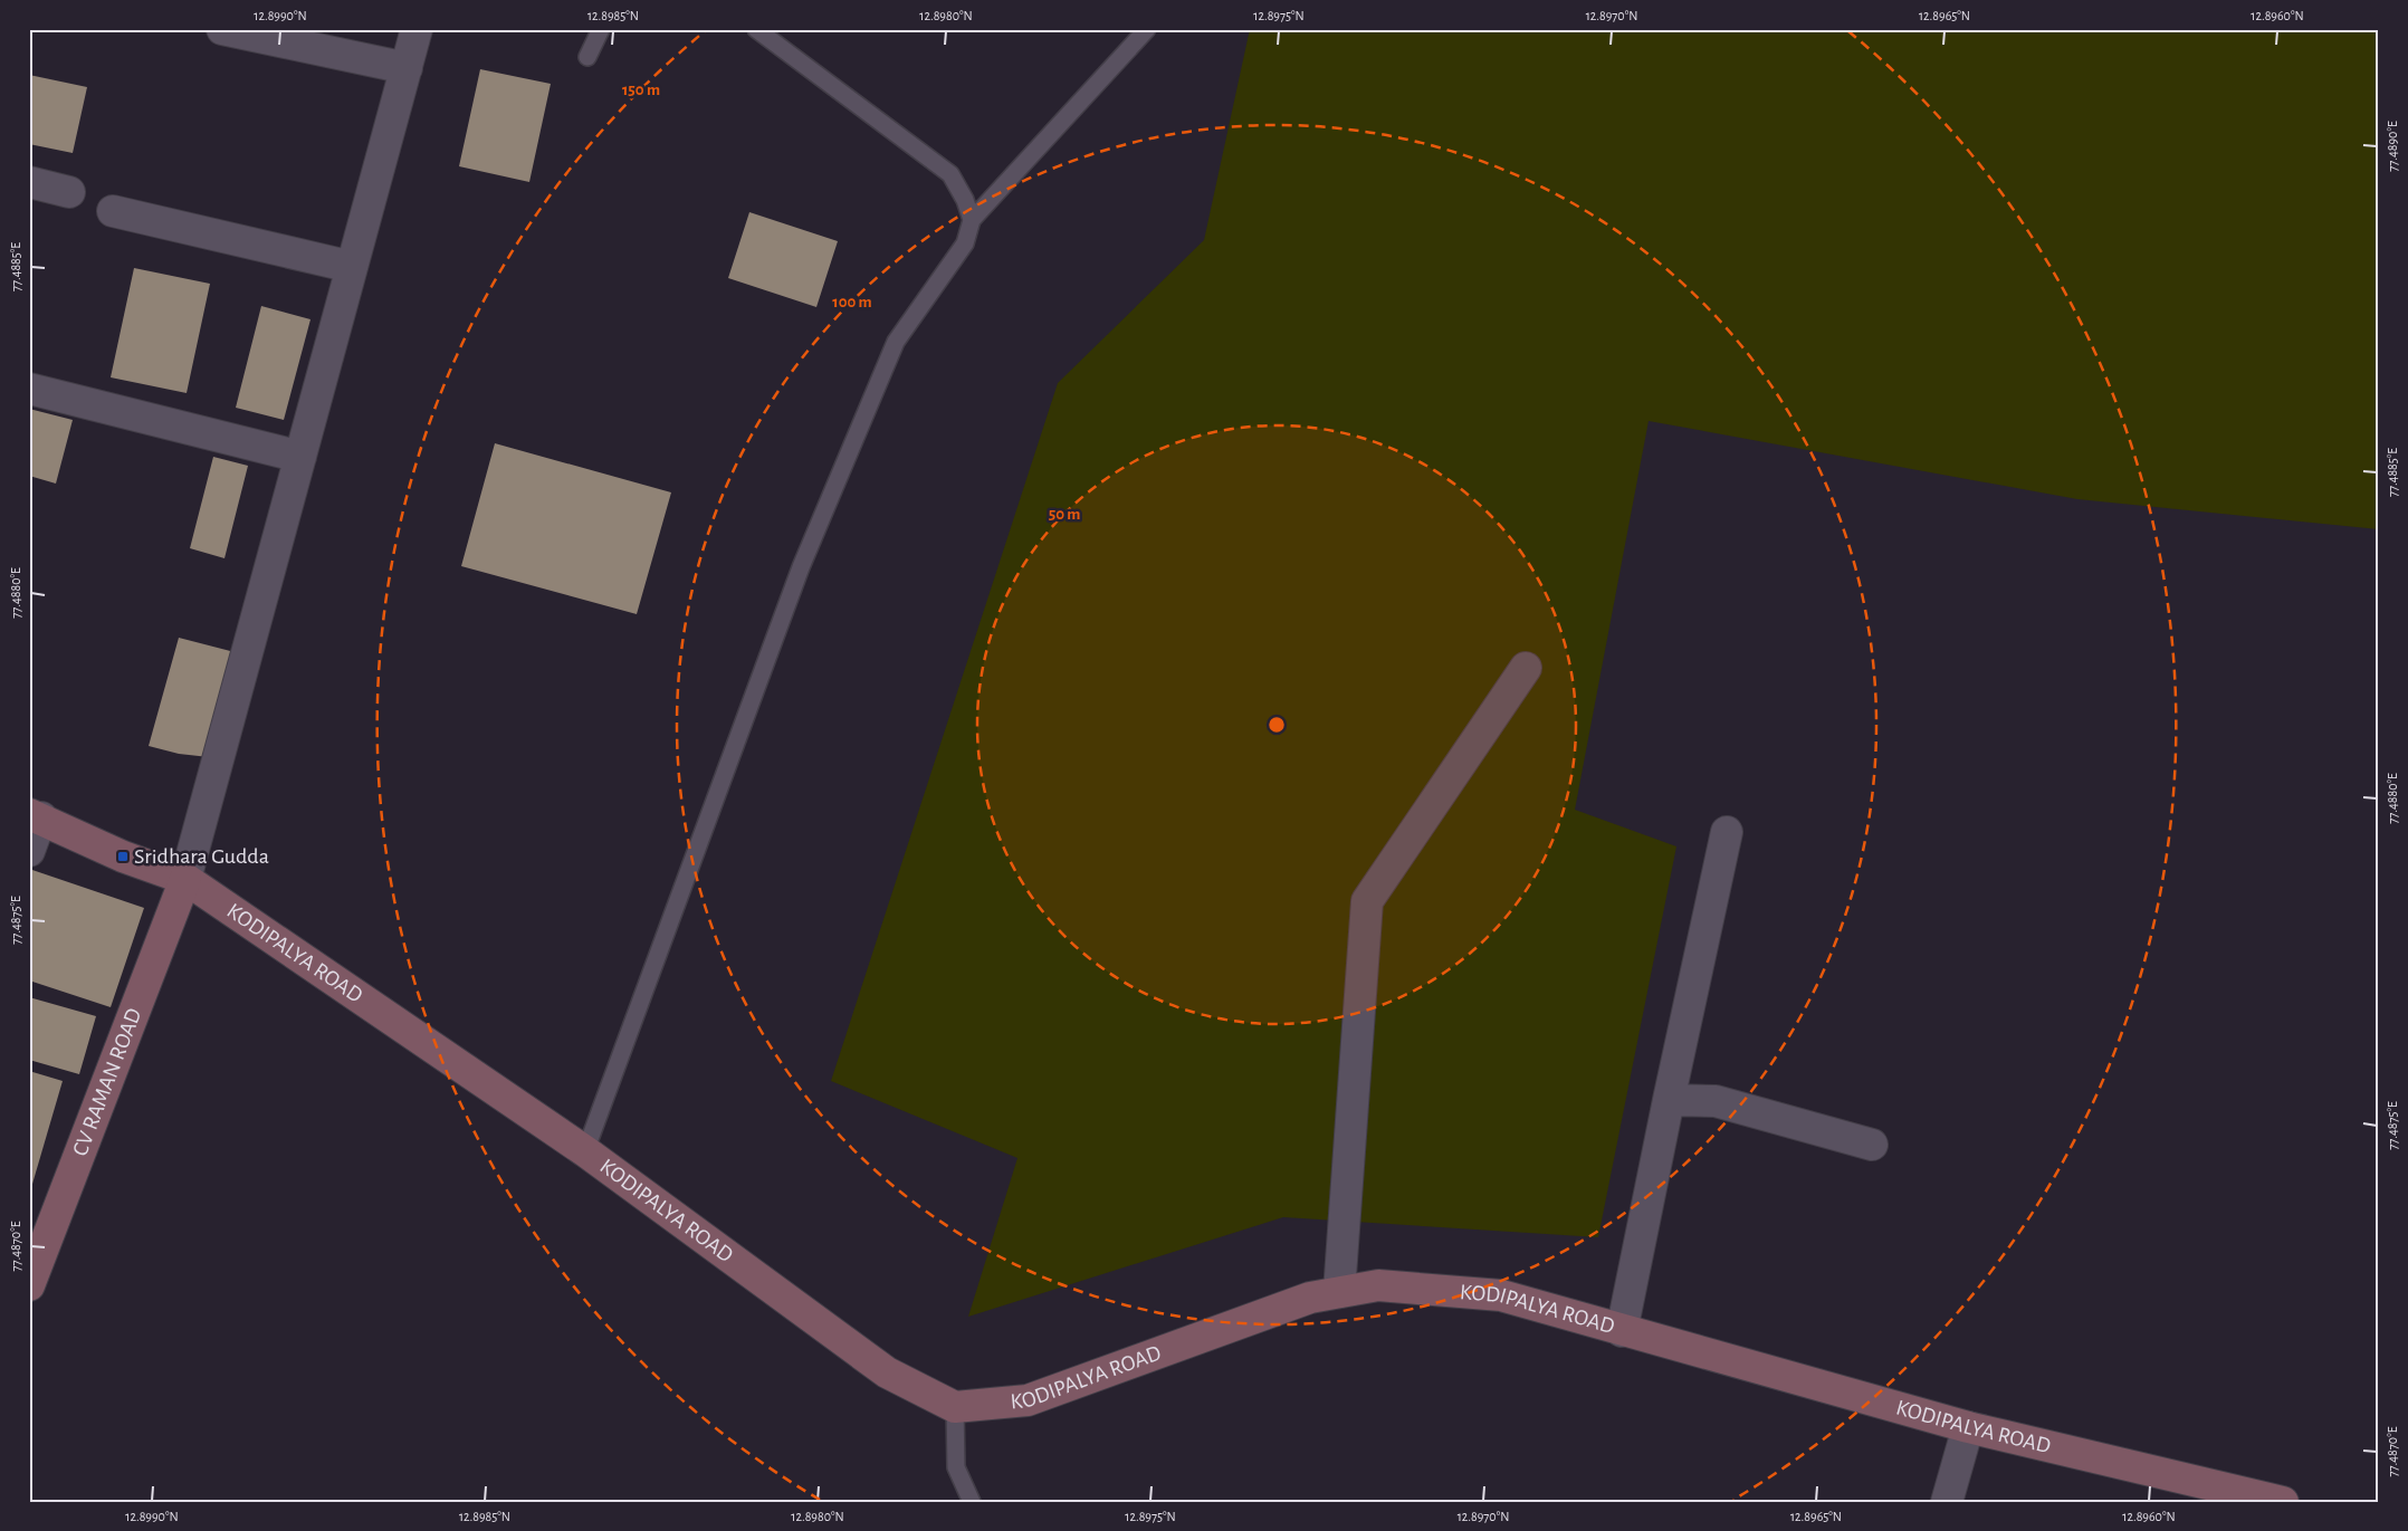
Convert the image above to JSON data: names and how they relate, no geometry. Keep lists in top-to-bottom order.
{
  "streets": {
    "main road": ["KODIPALYA ROAD", "CV RAMAN ROAD"]
  },
  "crossings": [
    ["KODIPALYA ROAD", "CV RAMAN ROAD"]
  ],
  "places": {
    "transit": ["Sridhara Gudda"]
  },
  "coordinates": [
    "12.8990°N",
    "12.8985°N",
    "12.8980°N",
    "12.8975°N",
    "12.8970°N",
    "12.8965°N",
    "12.8960°N",
    "77.4890°E",
    "77.4885°E",
    "77.4880°E",
    "77.4875°E",
    "77.4870°E"
  ],
  "rings": ["150 m", "100 m", "50 m"]
}
